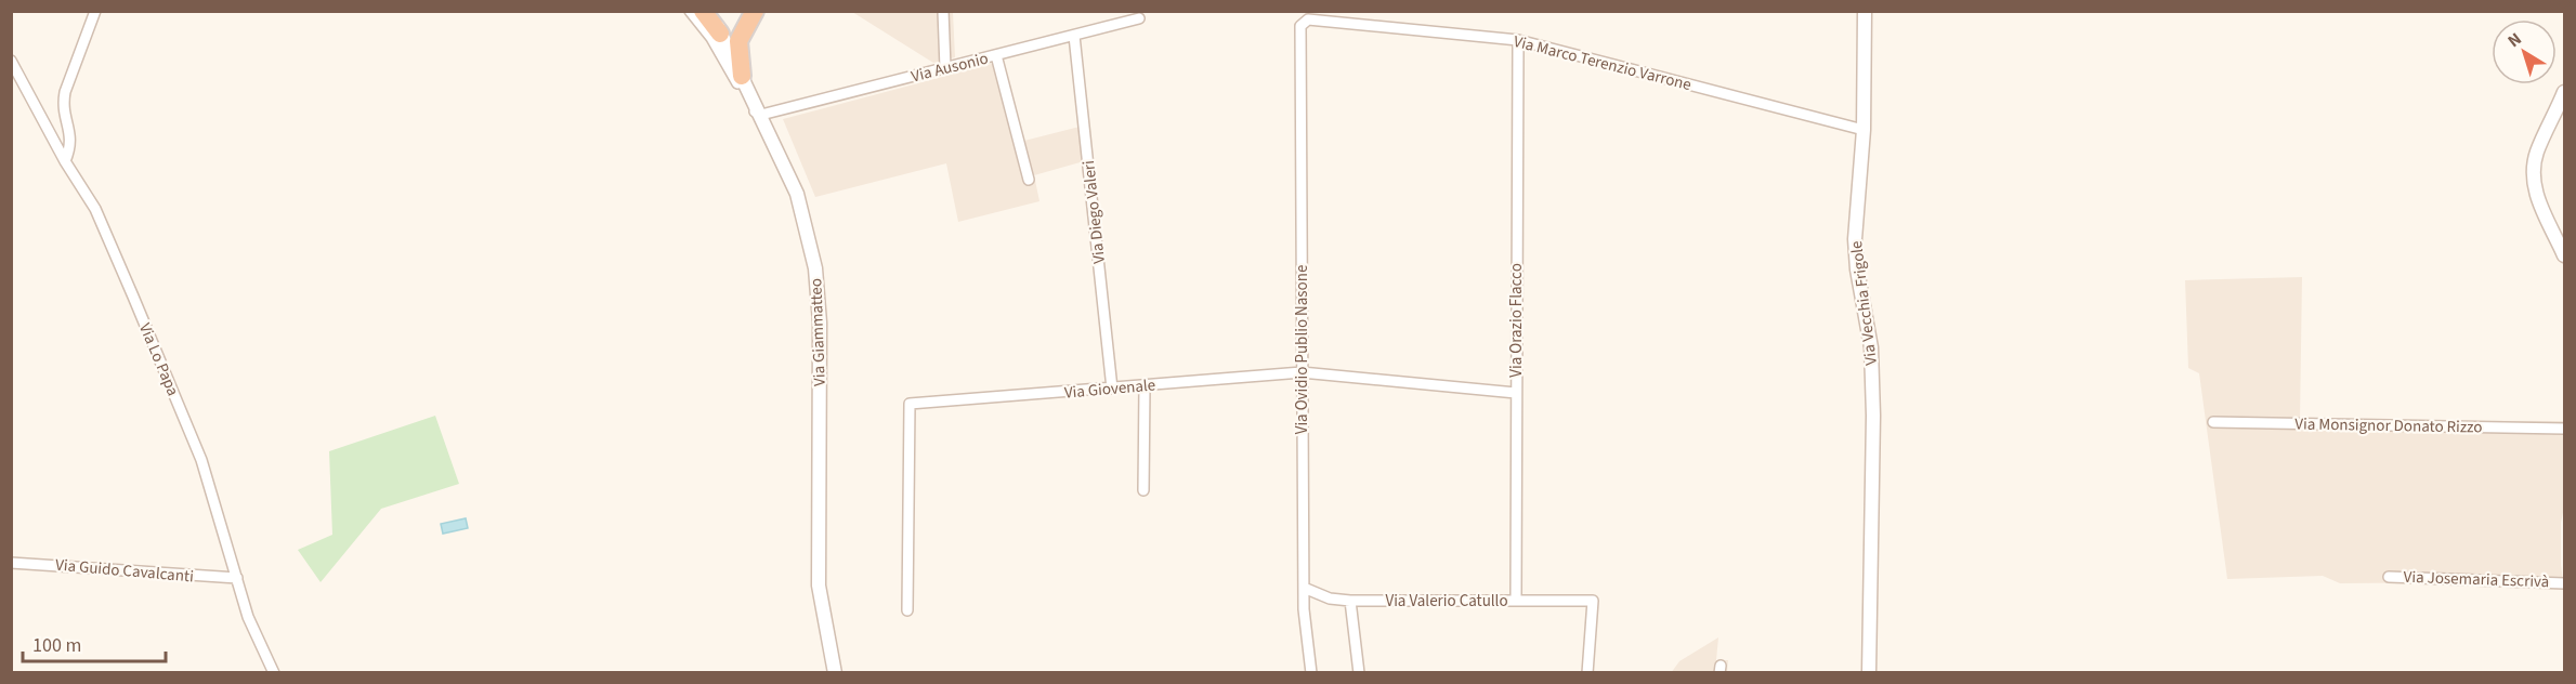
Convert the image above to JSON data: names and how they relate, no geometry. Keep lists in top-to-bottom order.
{
  "streets": {
    "street": [
      "Via Marco Terenzio Varrone",
      "Via Ausonio",
      "Via Diego Valeri",
      "Via Vecchia Frigole",
      "Via Orazio Flacco",
      "Via Giammatteo",
      "Via Ovidio Publio Nasone",
      "Via Lo Papa",
      "Via Giovenale",
      "Via Monsignor Donato Rizzo",
      "Via Guido Cavalcanti",
      "Via Josemaria Escrivà",
      "Via Valerio Catullo"
    ]
  },
  "crossings": [
    ["Via Marco Terenzio Varrone", "Via Vecchia Frigole"],
    ["Via Marco Terenzio Varrone", "Via Orazio Flacco"],
    ["Via Marco Terenzio Varrone", "Via Ovidio Publio Nasone"],
    ["Via Ausonio", "Via Diego Valeri"],
    ["Via Ausonio", "Via Giammatteo"],
    ["Via Diego Valeri", "Via Giovenale"],
    ["Via Orazio Flacco", "Via Giovenale"],
    ["Via Orazio Flacco", "Via Valerio Catullo"],
    ["Via Ovidio Publio Nasone", "Via Giovenale"],
    ["Via Ovidio Publio Nasone", "Via Valerio Catullo"],
    ["Via Lo Papa", "Via Guido Cavalcanti"]
  ],
  "scale_bar": "100 m",
  "north": "top left"
}
